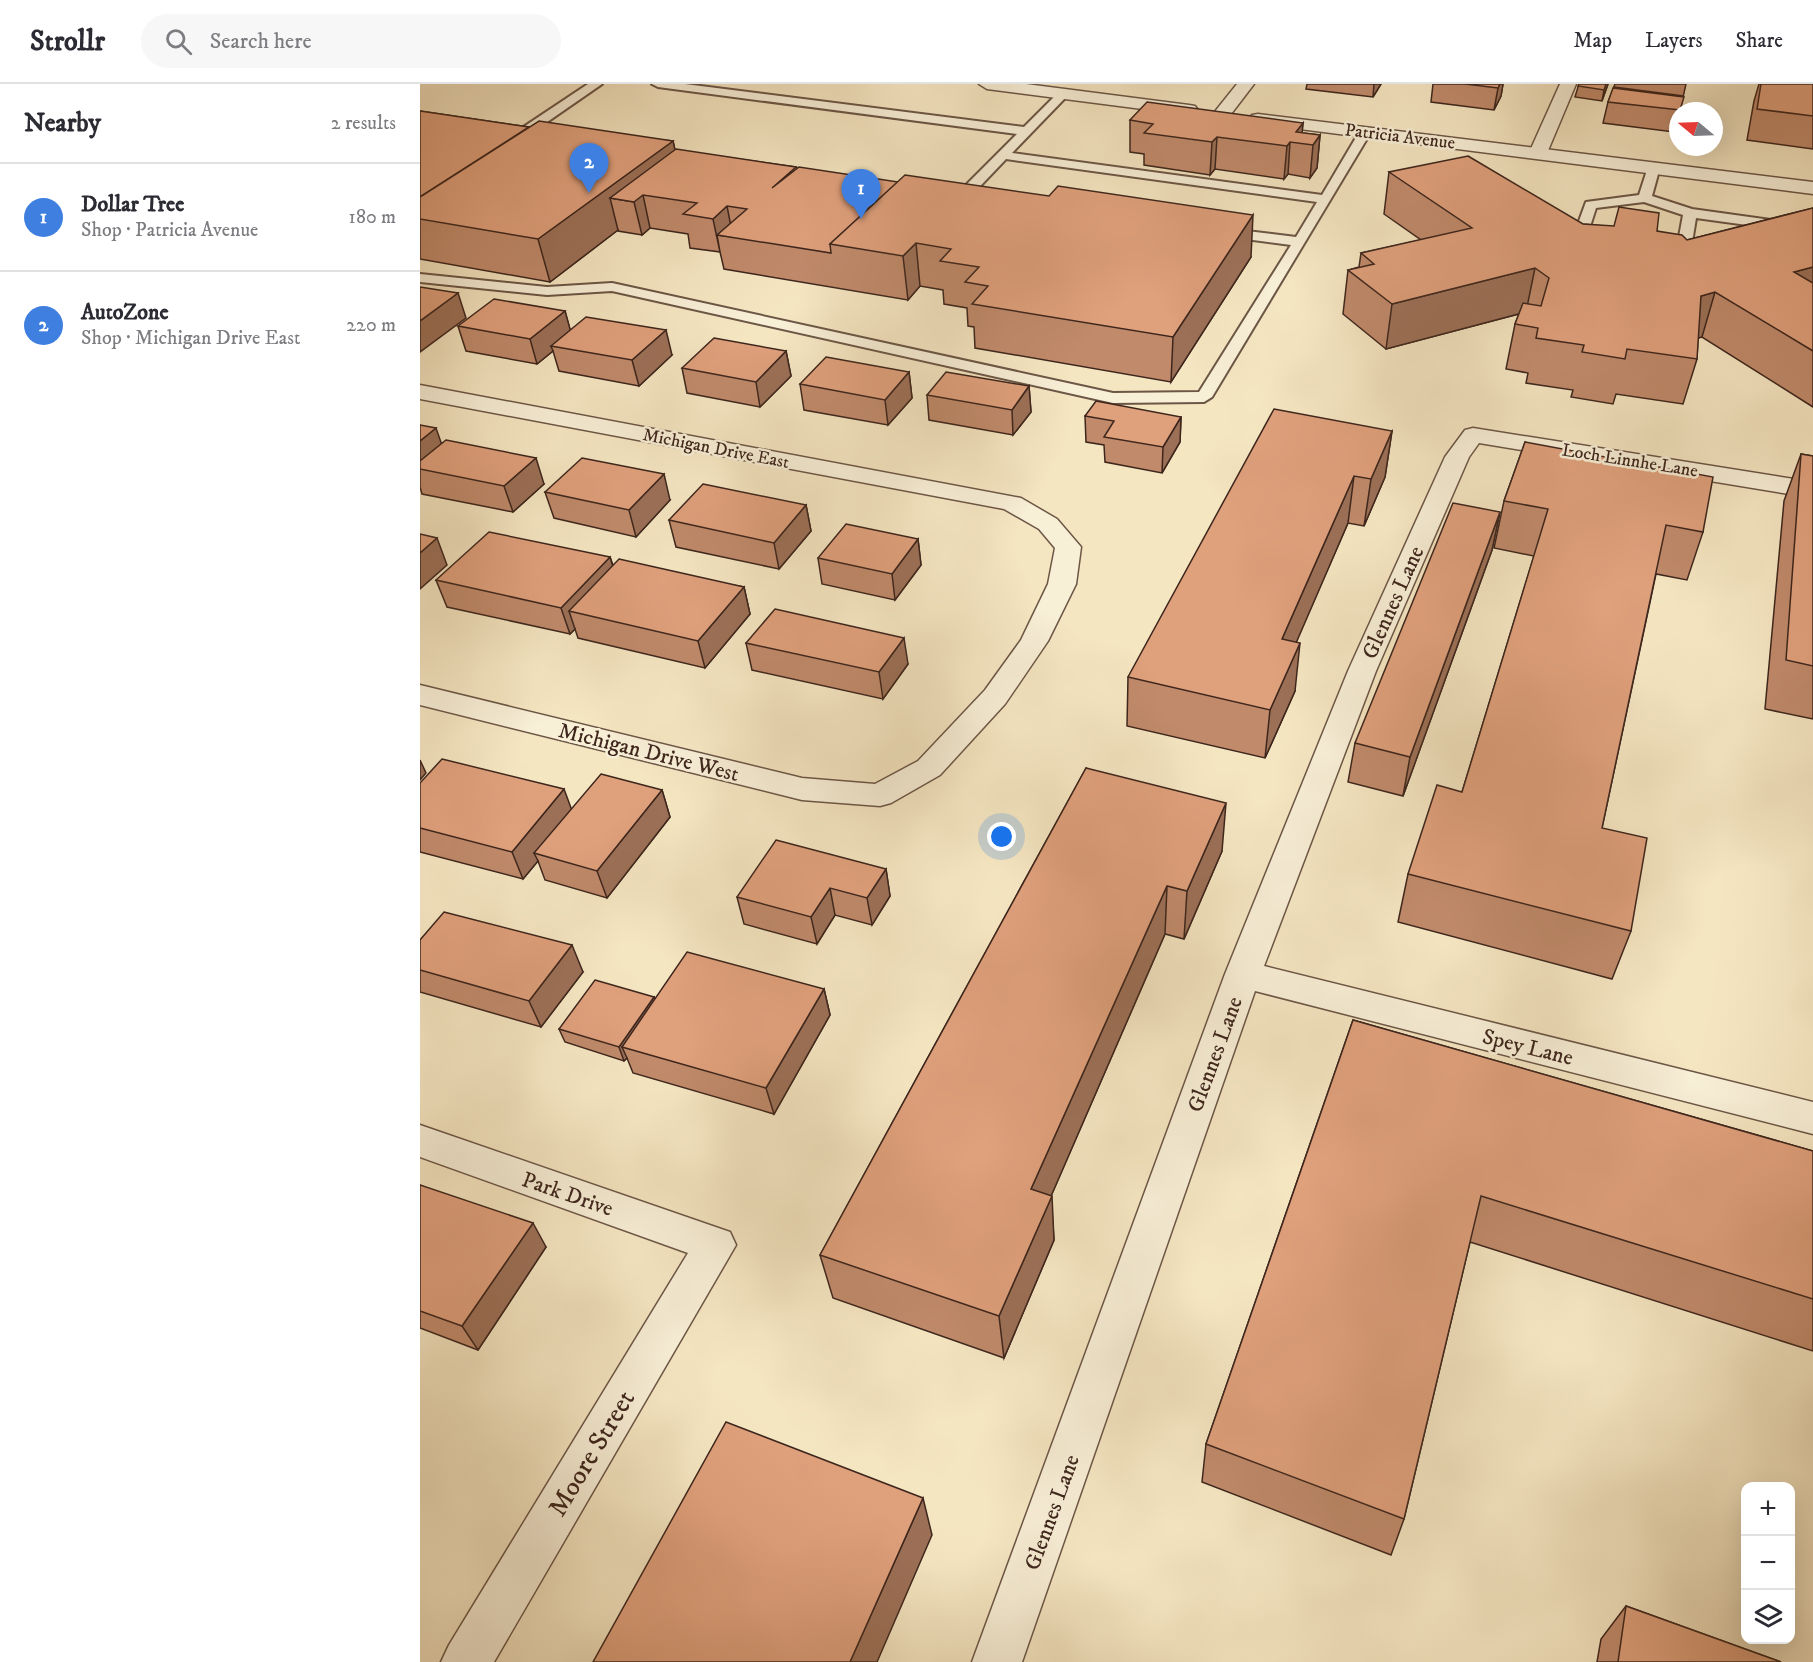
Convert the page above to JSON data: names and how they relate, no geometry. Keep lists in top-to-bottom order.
{
  "streets": {
    "street": [
      "Patricia Avenue",
      "Michigan Drive East",
      "Loch Linnhe Lane",
      "Glennes Lane",
      "Michigan Drive West",
      "Spey Lane",
      "Park Drive",
      "Moore Street"
    ]
  },
  "crossings": [
    ["Michigan Drive East", "Michigan Drive West"],
    ["Loch Linnhe Lane", "Glennes Lane"],
    ["Glennes Lane", "Spey Lane"],
    ["Park Drive", "Moore Street"]
  ],
  "north": "left",
  "page": {
    "header": "Strollr",
    "search": "Search here",
    "nav": ["Map", "Layers", "Share"],
    "heading": ["Nearby", "2 results"],
    "pins": ["2", "1"],
    "list": [
      {
        "mark": "1",
        "name": "Dollar Tree",
        "note": "Shop · Patricia Avenue",
        "value": "180 m"
      },
      {
        "mark": "2",
        "name": "AutoZone",
        "note": "Shop · Michigan Drive East",
        "value": "220 m"
      }
    ],
    "map_buttons": ["+", "−"]
  }
}
